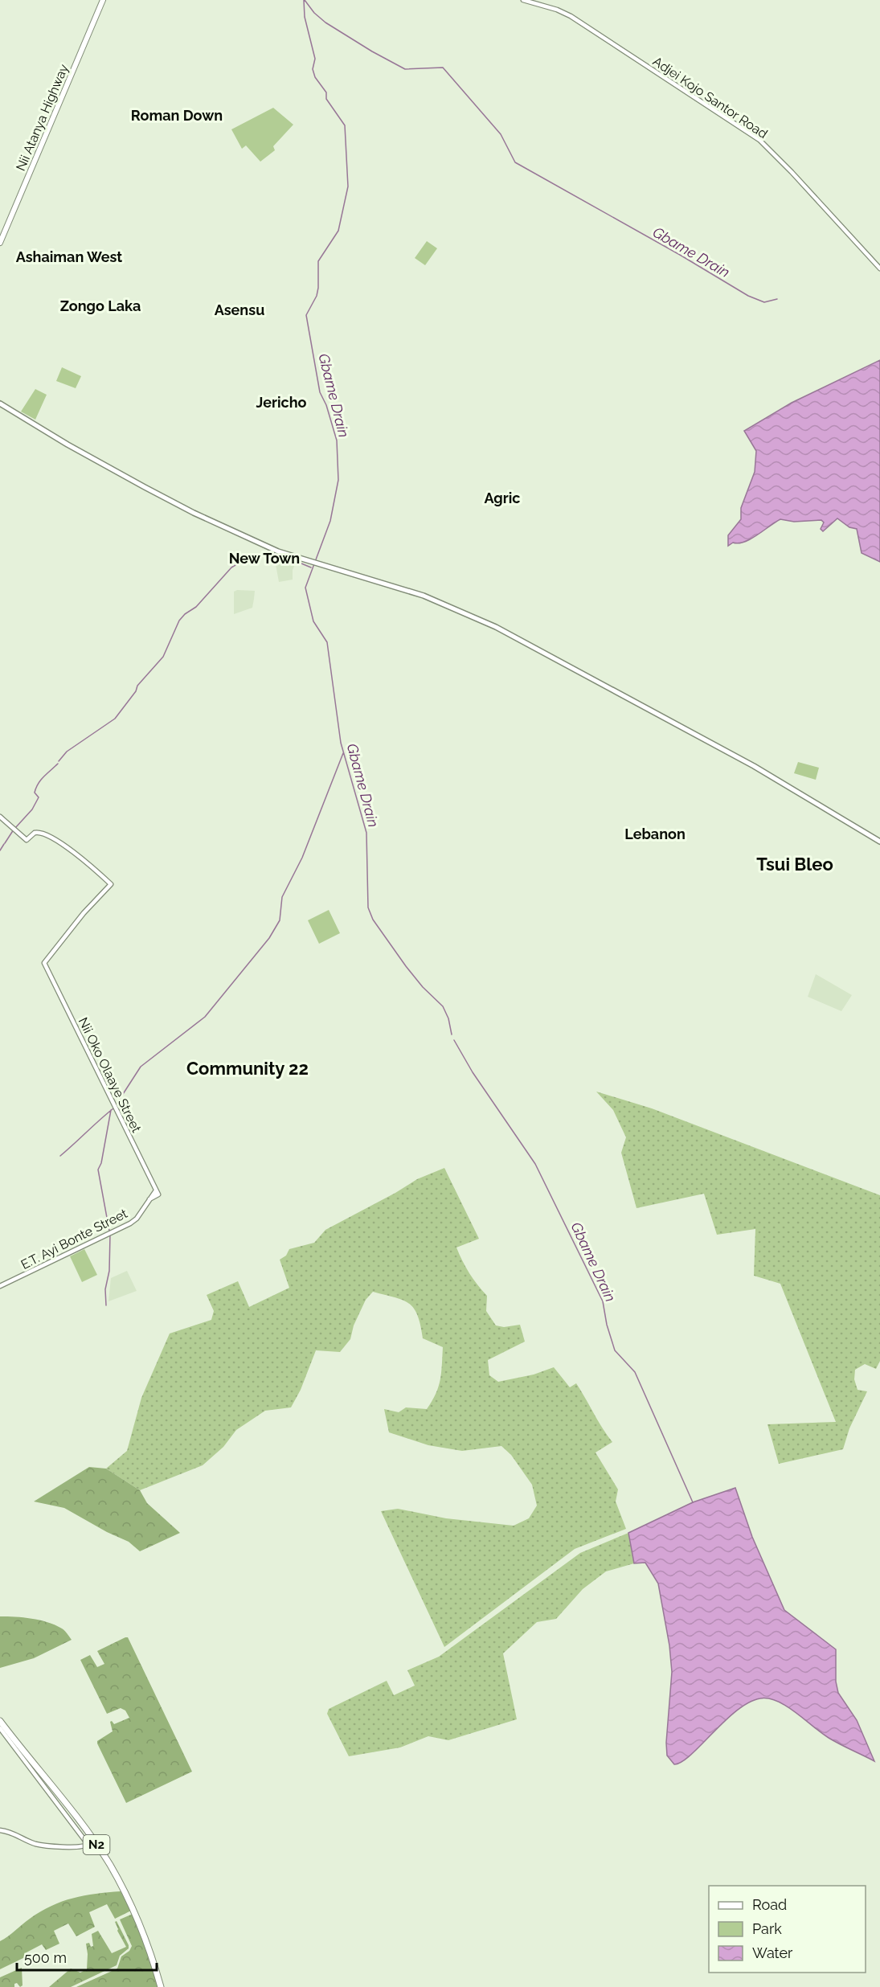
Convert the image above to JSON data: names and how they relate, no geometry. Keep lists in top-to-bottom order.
{
  "streets": {
    "highway": ["N2"],
    "main road": ["Nii Atanya Highway"],
    "street": ["Adjei Kojo Santor Road", "Nii Oko Olaaye Street", "E.T. Ayi Bonte Street"]
  },
  "crossings": [
    ["Nii Oko Olaaye Street", "E.T. Ayi Bonte Street"]
  ],
  "districts": [
    "Roman Down",
    "Ashaiman West",
    "Zongo Laka",
    "Asensu",
    "Jericho",
    "Agric",
    "New Town",
    "Lebanon",
    "Tsui Bleo",
    "Community 22"
  ],
  "water": ["Gbame Drain"],
  "legend": ["Road", "Park", "Water"],
  "scale_bar": "500 m"
}
